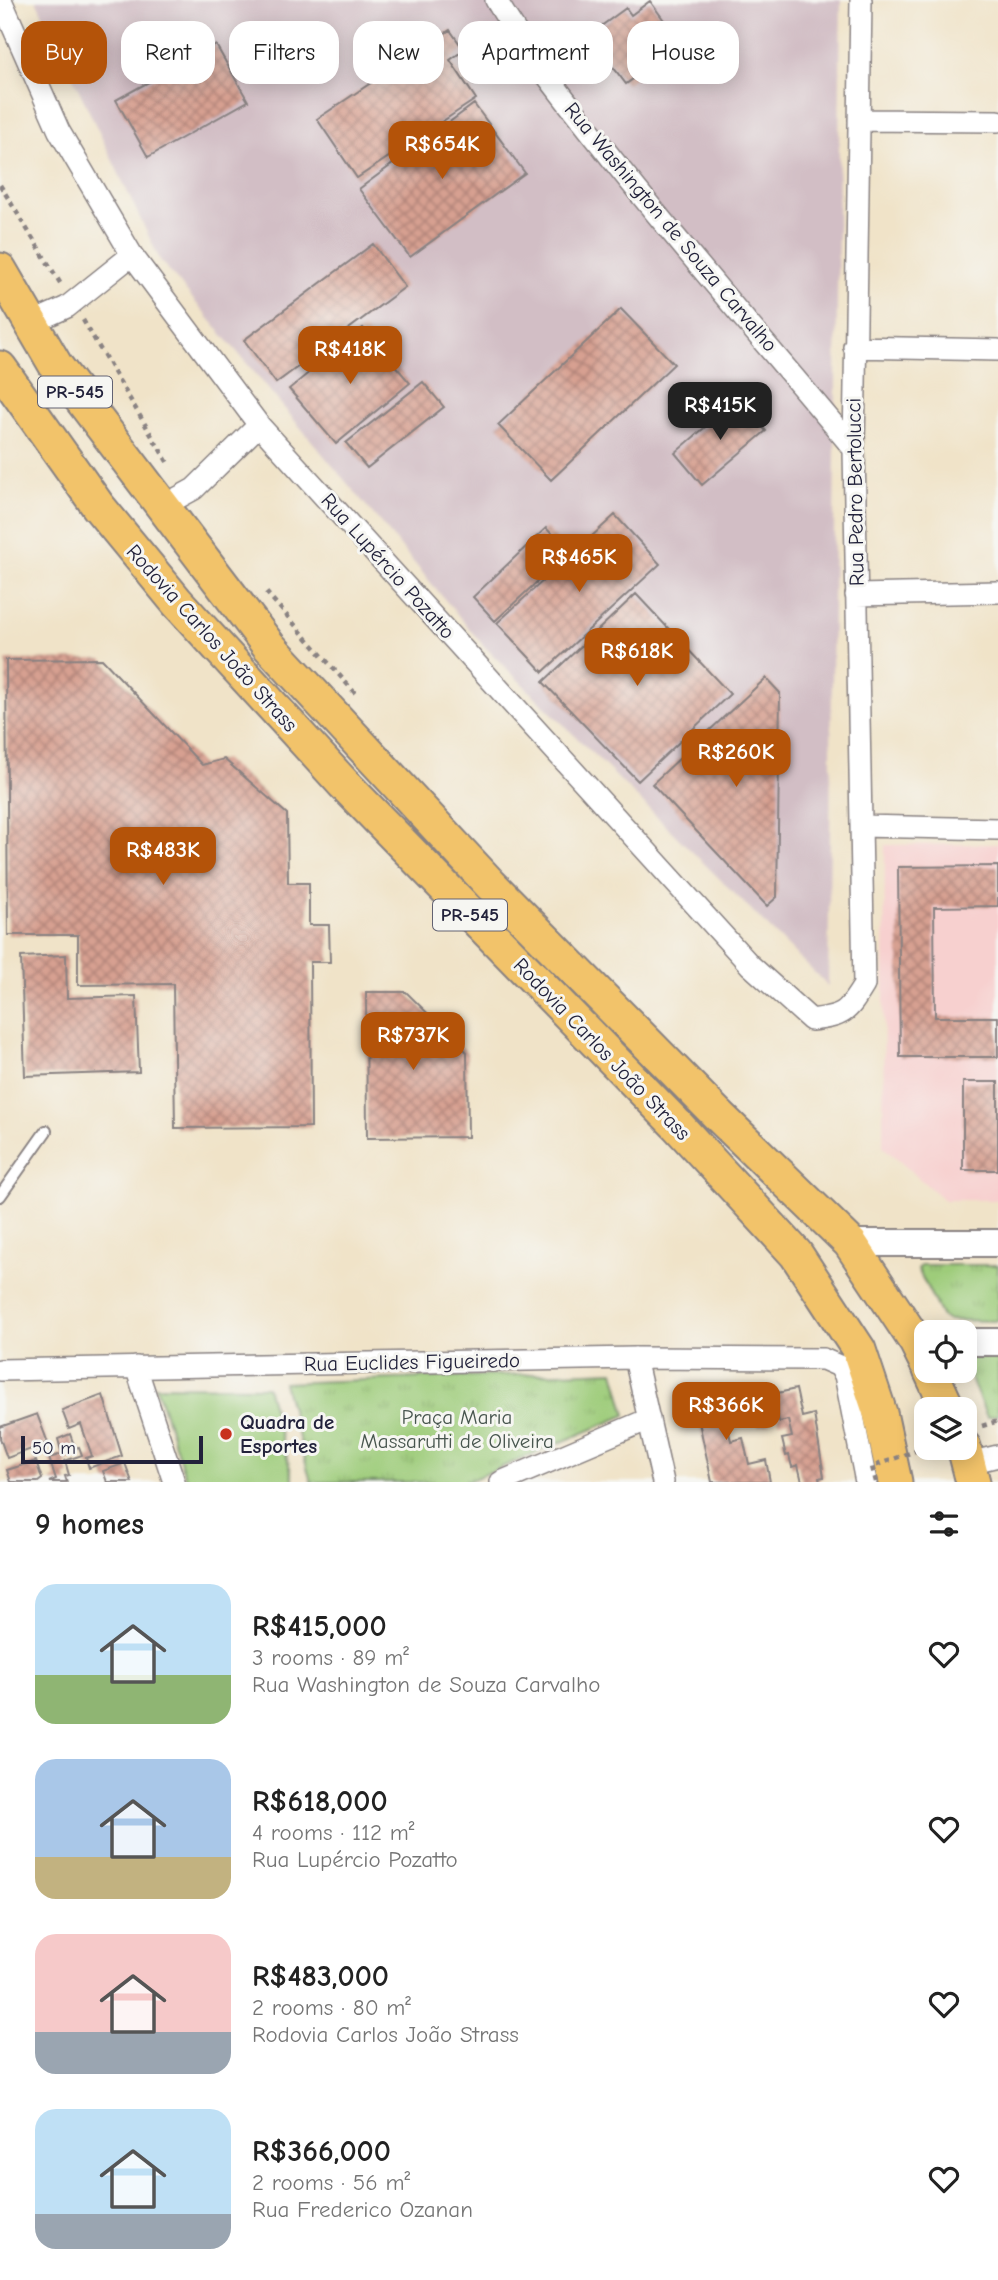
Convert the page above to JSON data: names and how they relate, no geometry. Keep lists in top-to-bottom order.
{
  "streets": {
    "highway": ["PR-545", "Rodovia Carlos João Strass"],
    "street": [
      "Rua Washington de Souza Carvalho",
      "Rua Pedro Bertolucci",
      "Rua Lupércio Pozatto",
      "Rua Euclides Figueiredo"
    ]
  },
  "crossings": [
    ["Rua Washington de Souza Carvalho", "Rua Pedro Bertolucci"],
    ["Rua Pedro Bertolucci", "Rua Lupércio Pozatto"]
  ],
  "parks": ["Praça Maria Massarutti de Oliveira"],
  "places": ["Quadra de Esportes"],
  "scale_bar": "50 m",
  "page": {
    "chip": [
      "Buy",
      "Rent",
      "Filters",
      "New",
      "Apartment",
      "House"
    ],
    "price": [
      "R$654K",
      "R$418K",
      "R$415K",
      "R$465K",
      "R$618K",
      "R$260K",
      "R$483K",
      "R$737K",
      "R$366K"
    ],
    "scale": "50 m",
    "heading": "9 homes",
    "list": [
      {
        "name": "R$415,000",
        "note": "3 rooms · 89 m² · Rua Washington de Souza Carvalho"
      },
      {
        "name": "R$618,000",
        "note": "4 rooms · 112 m² · Rua Lupércio Pozatto"
      },
      {
        "name": "R$483,000",
        "note": "2 rooms · 80 m² · Rodovia Carlos João Strass"
      },
      {
        "name": "R$366,000",
        "note": "2 rooms · 56 m² · Rua Frederico Ozanan"
      }
    ]
  }
}
